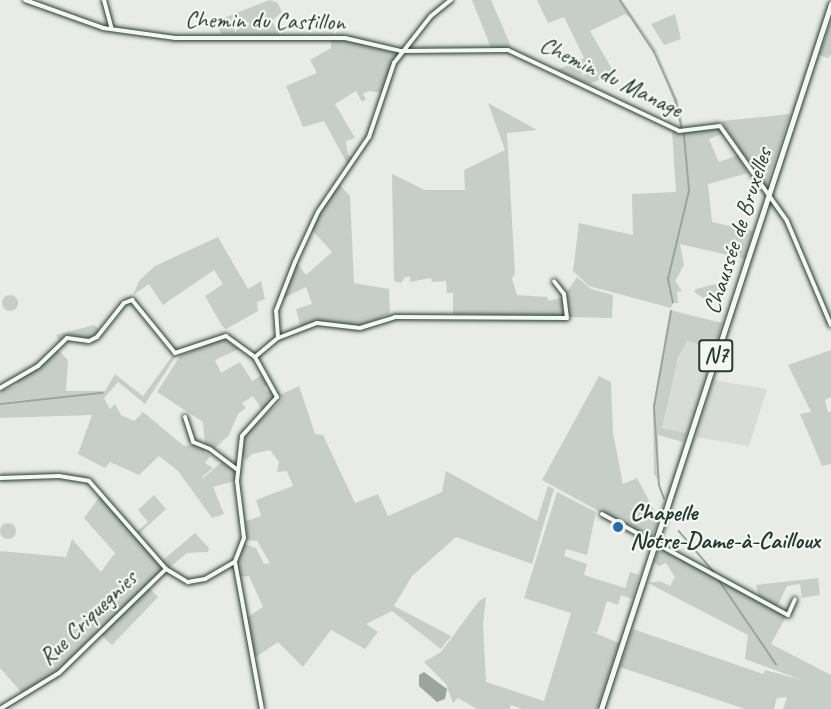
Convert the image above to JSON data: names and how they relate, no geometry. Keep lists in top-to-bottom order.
{
  "streets": {
    "main road": ["Chaussée de Bruxelles", "N7"],
    "street": ["Chemin du Castillon", "Chemin du Manage", "Rue Criquegnies"]
  },
  "crossings": [
    ["Chemin du Castillon", "Chemin du Manage"],
    ["Chemin du Manage", "Chaussée de Bruxelles"]
  ],
  "places": ["Chapelle Notre-Dame-à-Cailloux"]
}
